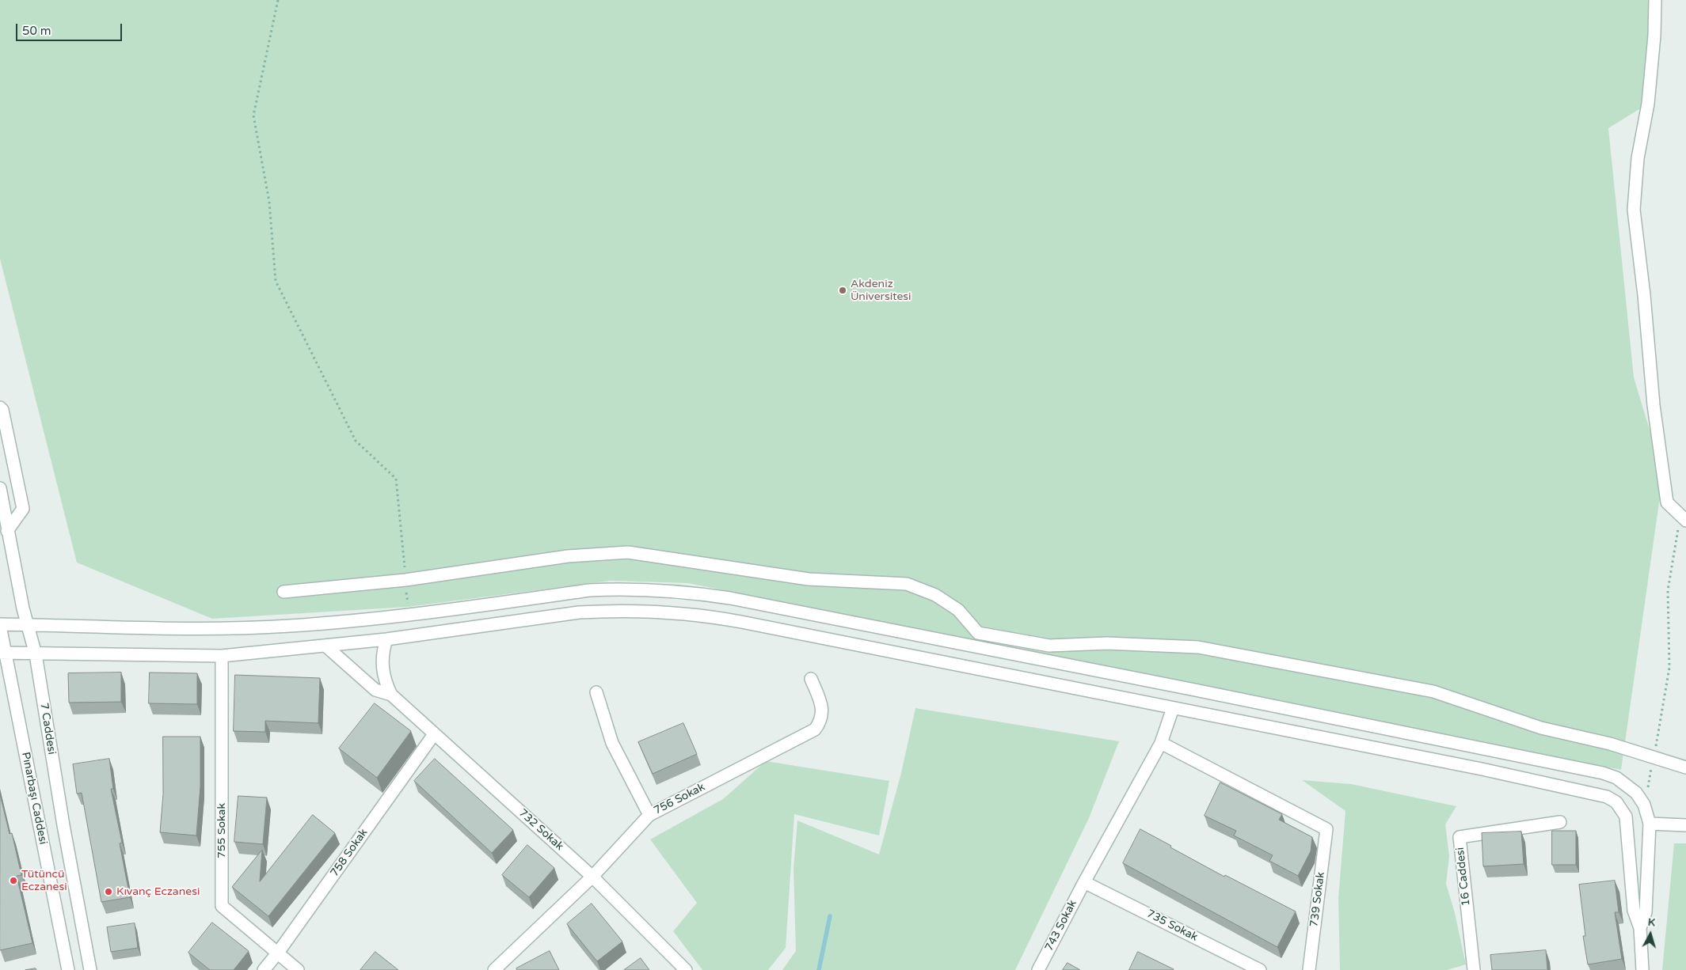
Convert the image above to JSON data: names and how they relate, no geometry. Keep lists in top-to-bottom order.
{
  "streets": {
    "street": [
      "7 Caddesi",
      "Pınarbaşı Caddesi",
      "756 Sokak",
      "732 Sokak",
      "755 Sokak",
      "758 Sokak",
      "16 Caddesi",
      "739 Sokak",
      "743 Sokak",
      "735 Sokak"
    ]
  },
  "crossings": [
    ["756 Sokak", "732 Sokak"],
    ["732 Sokak", "758 Sokak"],
    ["755 Sokak", "758 Sokak"],
    ["739 Sokak", "743 Sokak"],
    ["743 Sokak", "735 Sokak"]
  ],
  "places": ["Akdeniz Üniversitesi", "Tütüncü Eczanesi", "Kıvanç Eczanesi"],
  "scale_bar": "50 m",
  "north": "top"
}
